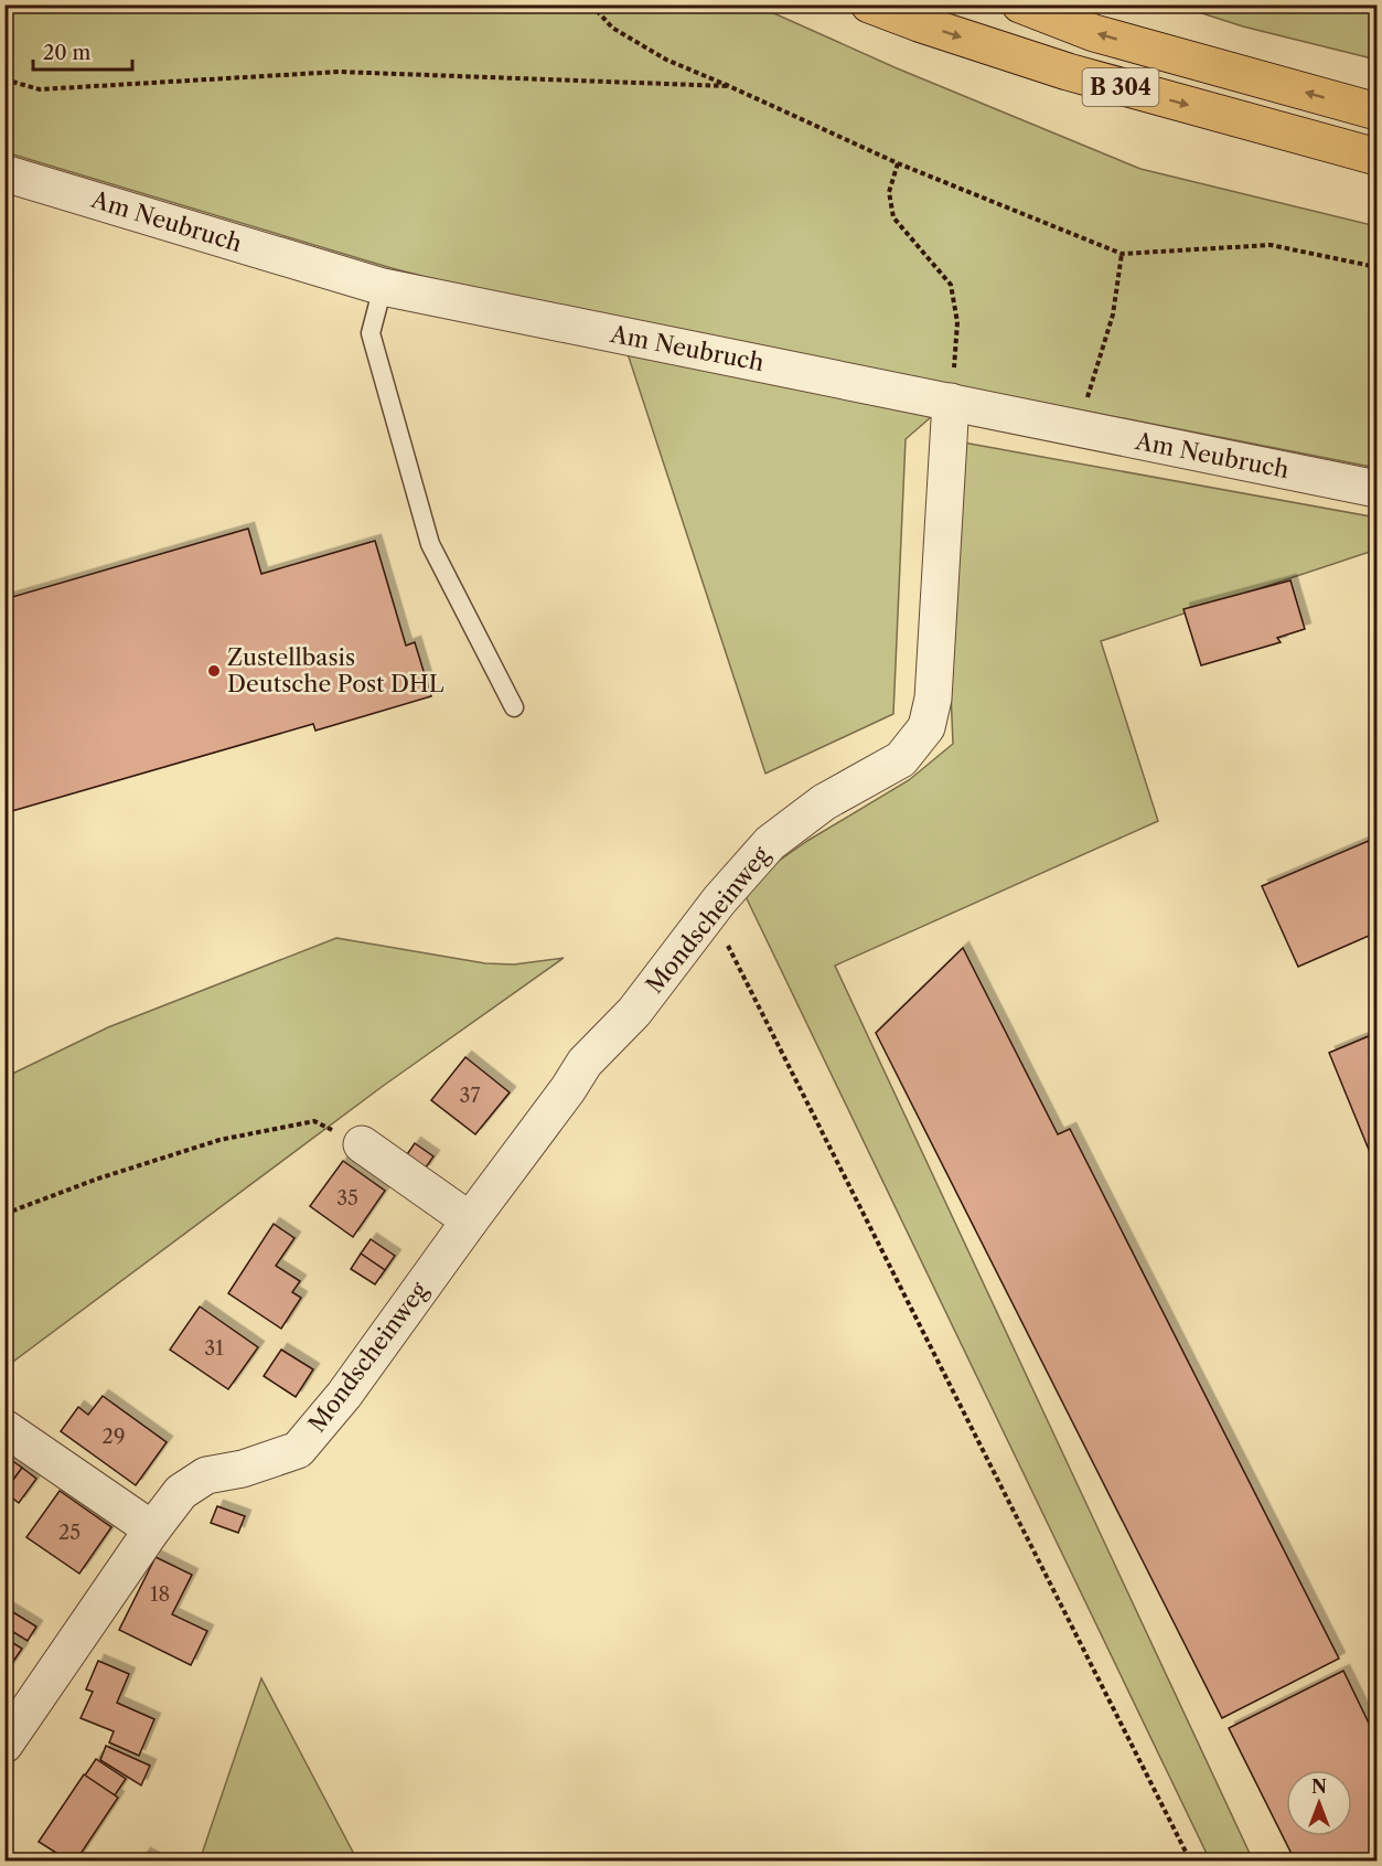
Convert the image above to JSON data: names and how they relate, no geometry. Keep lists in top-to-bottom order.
{
  "streets": {
    "main road": ["B 304"],
    "street": ["Am Neubruch", "Mondscheinweg"]
  },
  "crossings": [
    ["Am Neubruch", "Mondscheinweg"]
  ],
  "places": ["Zustellbasis Deutsche Post DHL"],
  "house_numbers": [
    "37",
    "35",
    "31",
    "29",
    "25",
    "18"
  ],
  "scale_bar": "20 m",
  "north": "top"
}
